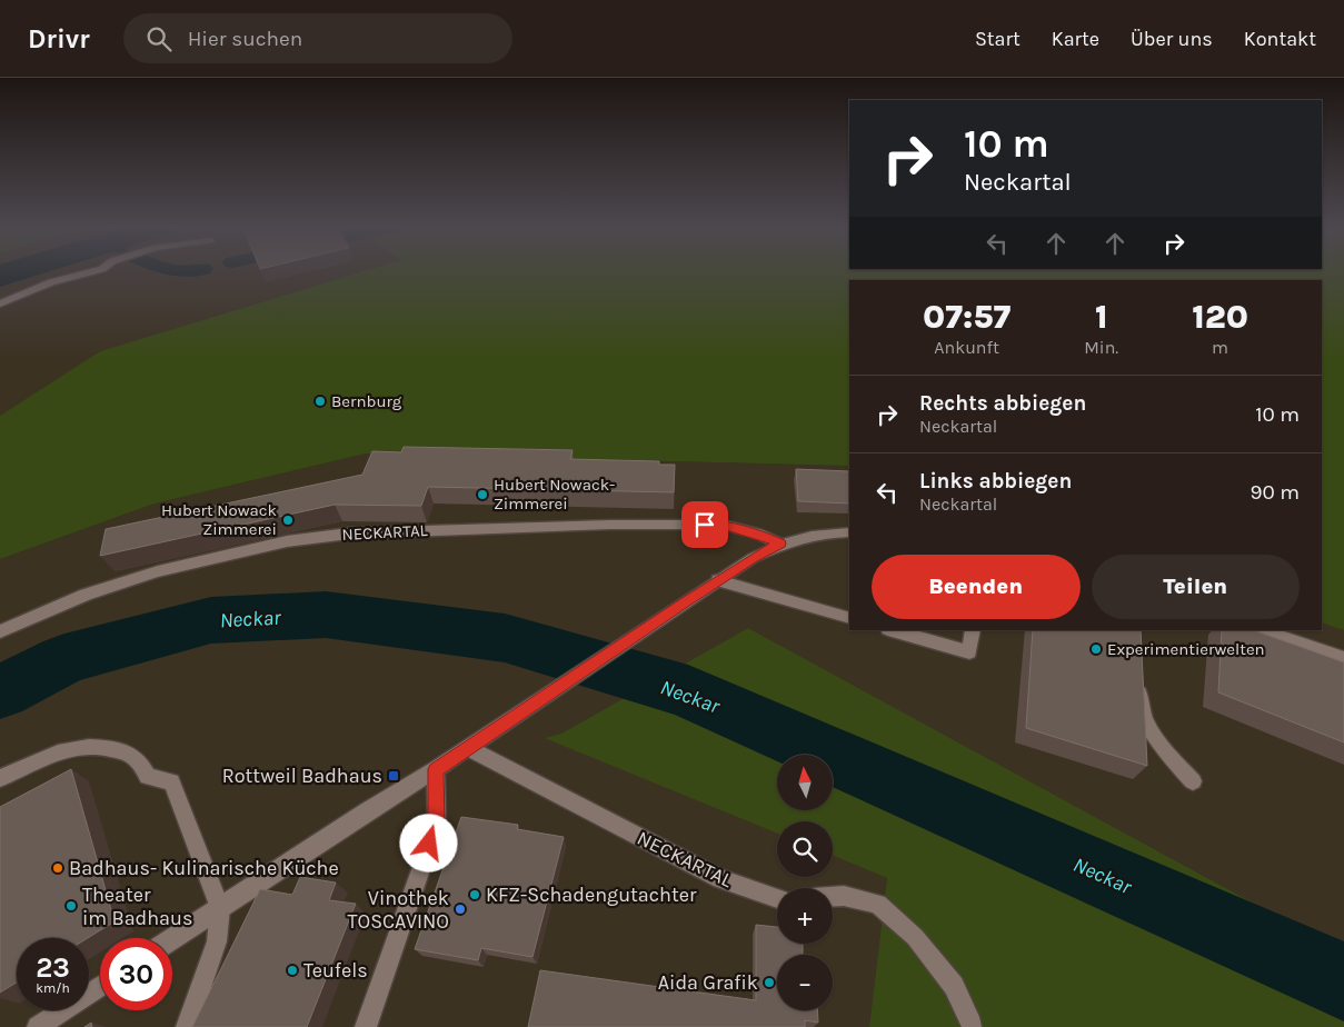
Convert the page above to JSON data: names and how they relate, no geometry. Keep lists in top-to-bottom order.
{
  "streets": {
    "street": ["NECKARTAL"]
  },
  "water": ["Neckar"],
  "places": {
    "other": [
      "Bernburg",
      "Hubert Nowack- Zimmerei",
      "Hubert Nowack Zimmerei",
      "Experimentierwelten",
      "Badhaus- Kulinarische Küche",
      "KFZ-Schadengutachter",
      "Theater im Badhaus",
      "Vinothek TOSCAVINO",
      "Teufels",
      "Aida Grafik"
    ],
    "transit": ["Rottweil Badhaus"]
  },
  "north": "top",
  "page": {
    "header": "Drivr",
    "search": "Hier suchen",
    "nav": [
      "Start",
      "Karte",
      "Über uns",
      "Kontakt"
    ],
    "turn": ["10 m", "Neckartal"],
    "eta": [
      "07:57",
      "Ankunft",
      "1",
      "Min.",
      "120",
      "m"
    ],
    "list": [
      {
        "name": "Rechts abbiegen",
        "note": "Neckartal",
        "value": "10 m"
      },
      {
        "name": "Links abbiegen",
        "note": "Neckartal",
        "value": "90 m"
      }
    ],
    "buttons": ["Beenden", "Teilen"],
    "map_buttons": ["+", "−"],
    "speed": "23 km/h",
    "limit": "30"
  }
}
